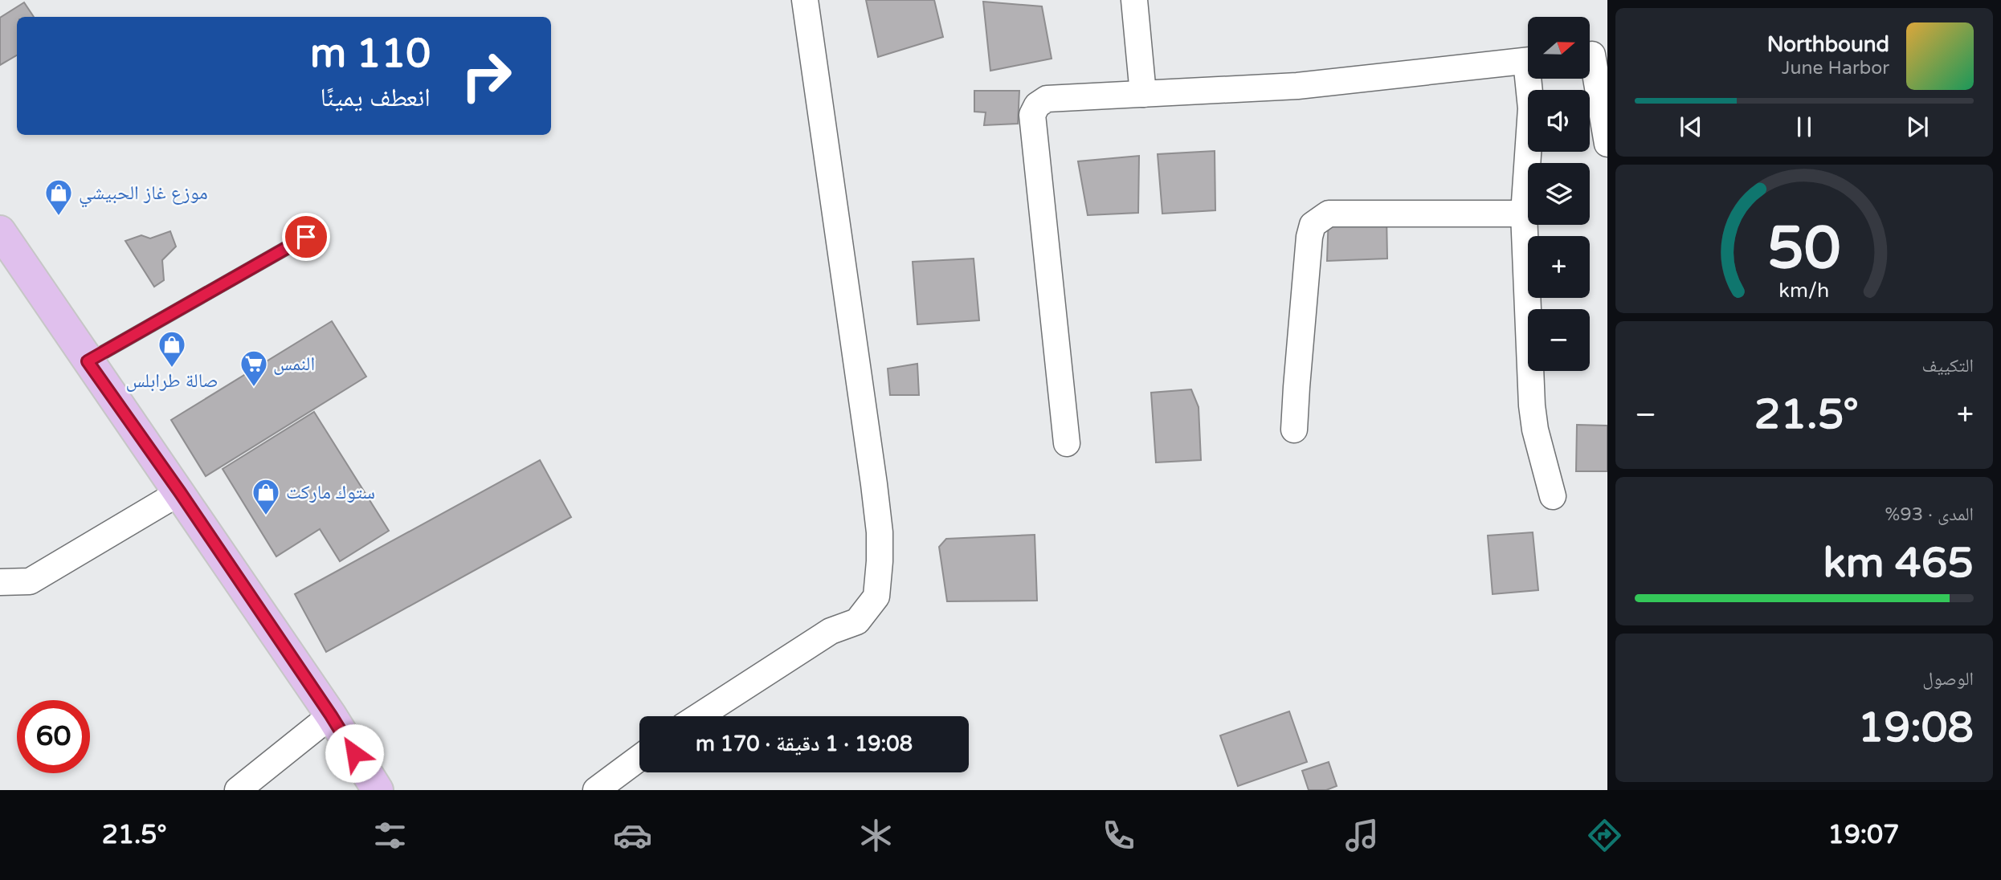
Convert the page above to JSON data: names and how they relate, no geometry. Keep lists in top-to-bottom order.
{
  "places": {
    "shop": ["موزع غاز الحبيشي", "صالة طرابلس", "ستوك ماركت"],
    "supermarket": ["النمس"]
  },
  "north": "right",
  "page": {
    "map_buttons": ["+", "−"],
    "turn": ["110 m", "انعطف يمينًا"],
    "song": ["Northbound", "June Harbor"],
    "tile": [
      "التكييف",
      ["المدى · 93%", "465 km"],
      ["الوصول", "19:08"]
    ],
    "heat": ["−", "21.5°", "+"],
    "limit": "60",
    "trip": "19:08 · 1 دقيقة · 170 m",
    "tabs": ["19:07", "21.5°"],
    "gauge": ["50", "km/h"]
  }
}
